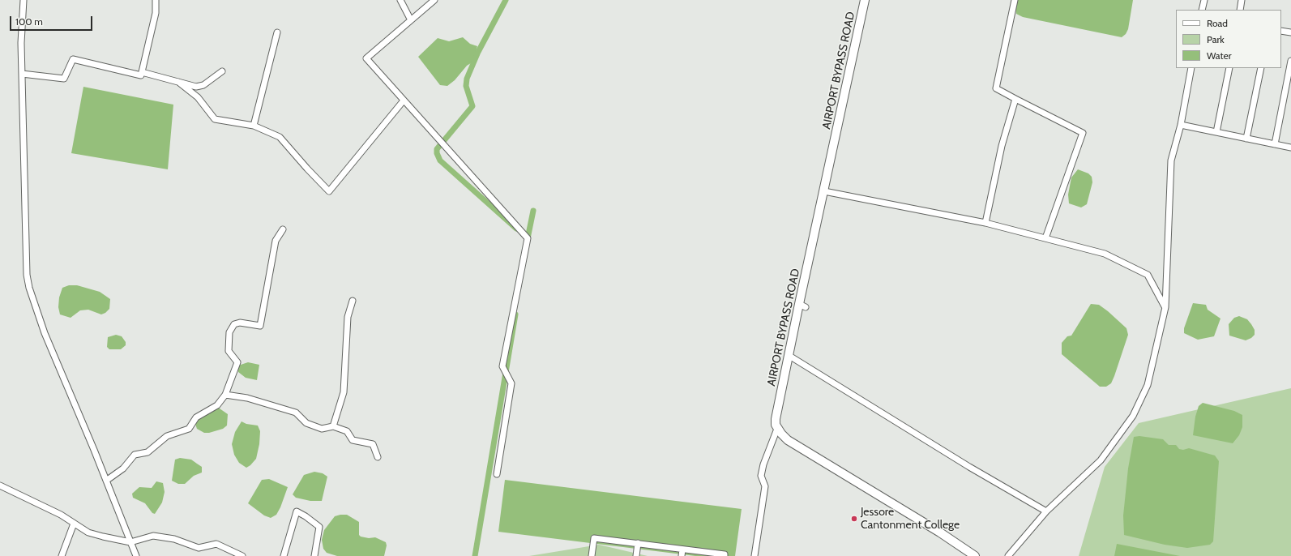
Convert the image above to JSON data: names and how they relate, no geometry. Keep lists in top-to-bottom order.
{
  "streets": {
    "street": ["AIRPORT BYPASS ROAD"]
  },
  "places": ["Jessore Cantonment College"],
  "legend": ["Road", "Park", "Water"],
  "scale_bar": "100 m"
}
